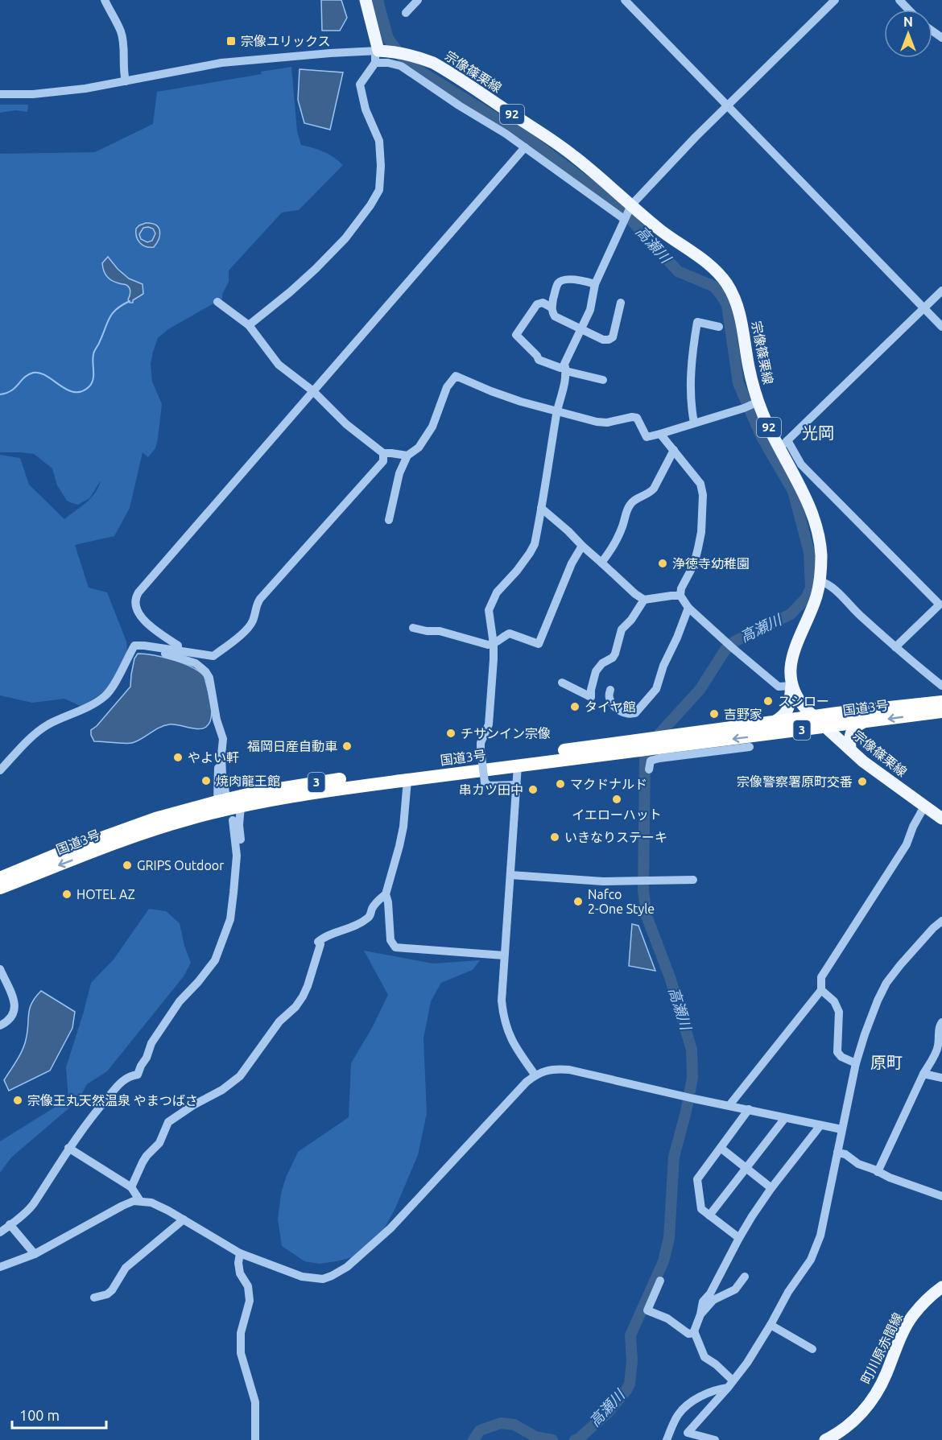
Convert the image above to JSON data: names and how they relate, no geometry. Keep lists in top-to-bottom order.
{
  "streets": {
    "highway": ["国道3号", "3"],
    "main road": ["宗像篠栗線", "92", "町川原赤間線"]
  },
  "crossings": [
    ["宗像篠栗線", "国道3号"]
  ],
  "districts": ["光岡", "原町"],
  "water": ["高瀬川"],
  "places": {
    "transit": ["宗像ユリックス"],
    "other": [
      "浄徳寺幼稚園",
      "スシロー",
      "タイヤ館",
      "吉野家",
      "チサンイン宗像",
      "福岡日産自動車",
      "やよい軒",
      "焼肉龍王館",
      "宗像警察署原町交番",
      "マクドナルド",
      "串カツ田中",
      "イエローハット",
      "いきなりステーキ",
      "GRIPS Outdoor",
      "HOTEL AZ",
      "Nafco 2-One Style",
      "宗像王丸天然温泉 やまつばさ"
    ]
  },
  "scale_bar": "100 m",
  "north": "top"
}
